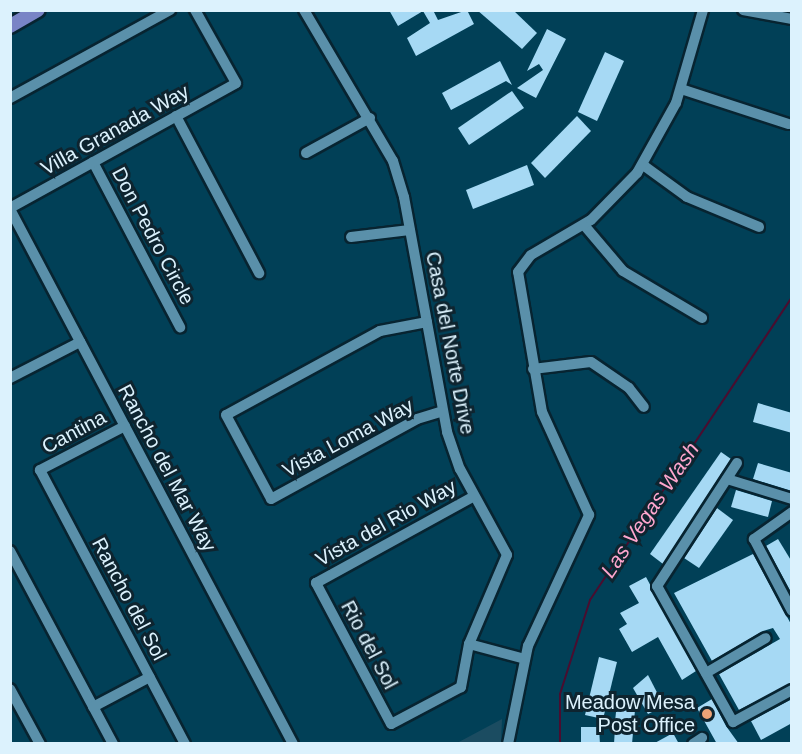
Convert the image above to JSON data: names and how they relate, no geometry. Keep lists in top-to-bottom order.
{
  "streets": {
    "street": [
      "Villa Granada Way",
      "Don Pedro Circle",
      "Casa del Norte Drive",
      "Cantina",
      "Vista Loma Way",
      "Rancho del Mar Way",
      "Vista del Rio Way",
      "Rancho del Sol",
      "Rio del Sol"
    ]
  },
  "crossings": [
    ["Villa Granada Way", "Don Pedro Circle"],
    ["Villa Granada Way", "Rancho del Mar Way"],
    ["Casa del Norte Drive", "Vista Loma Way"],
    ["Casa del Norte Drive", "Vista del Rio Way"],
    ["Casa del Norte Drive", "Rio del Sol"],
    ["Cantina", "Rancho del Mar Way"],
    ["Cantina", "Rancho del Sol"],
    ["Vista del Rio Way", "Rio del Sol"]
  ],
  "water": ["Las Vegas Wash"],
  "places": ["Meadow Mesa Post Office"]
}
